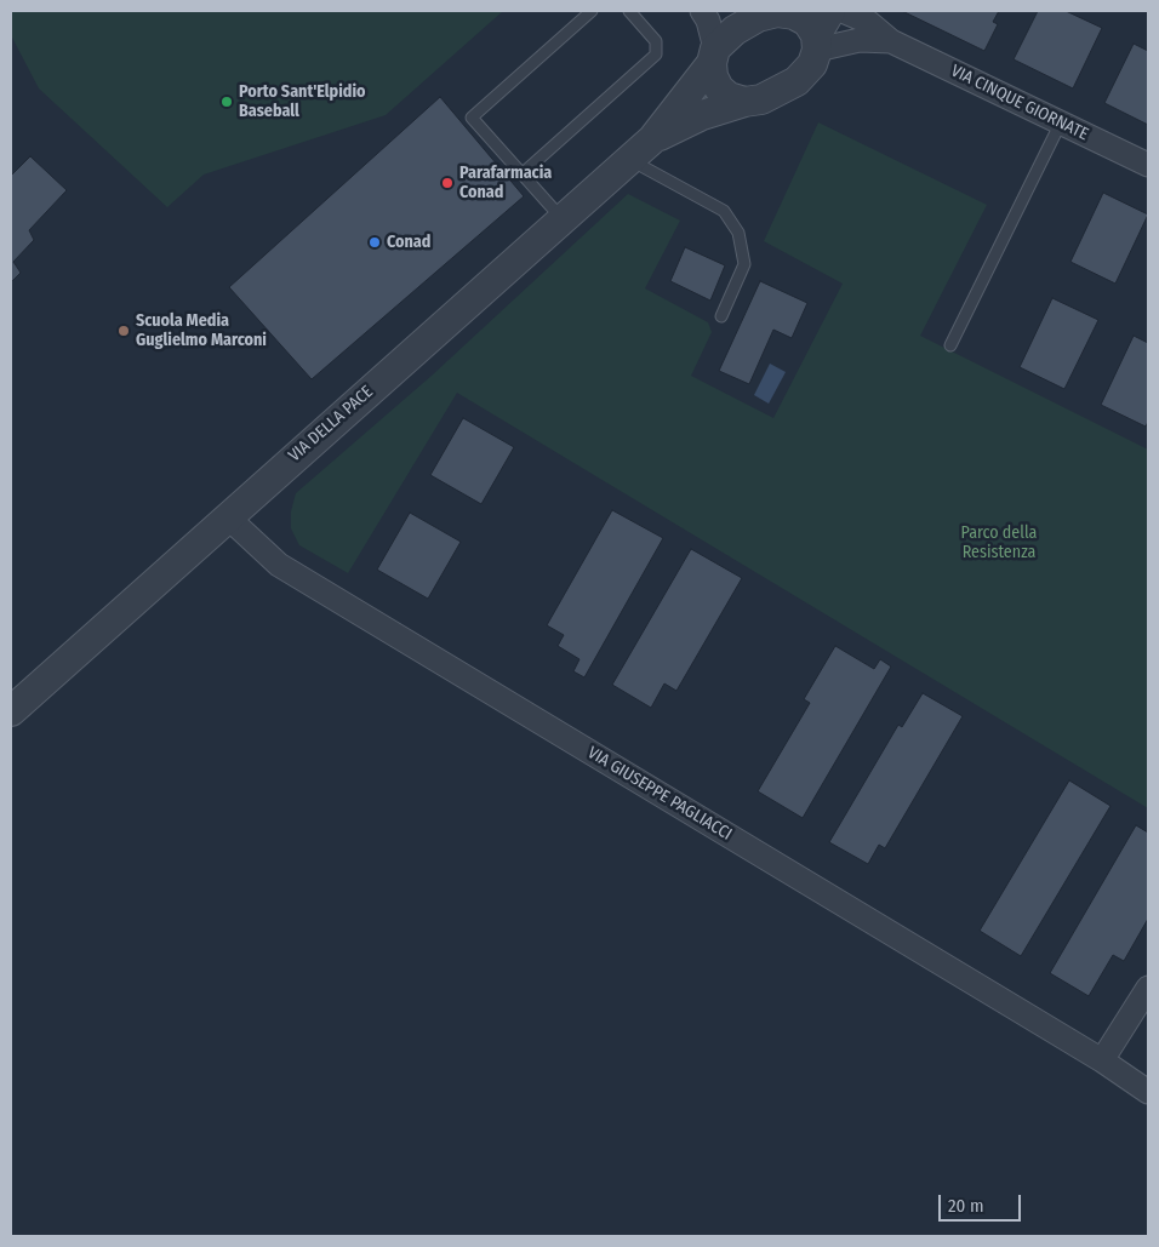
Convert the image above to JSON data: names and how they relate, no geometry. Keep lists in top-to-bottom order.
{
  "streets": {
    "street": ["VIA CINQUE GIORNATE", "VIA DELLA PACE", "VIA GIUSEPPE PAGLIACCI"]
  },
  "crossings": [
    ["VIA CINQUE GIORNATE", "VIA DELLA PACE"],
    ["VIA DELLA PACE", "VIA GIUSEPPE PAGLIACCI"]
  ],
  "parks": ["Parco della Resistenza"],
  "places": [
    "Porto Sant'Elpidio Baseball",
    "Parafarmacia Conad",
    "Conad",
    "Scuola Media Guglielmo Marconi"
  ],
  "scale_bar": "20 m"
}
